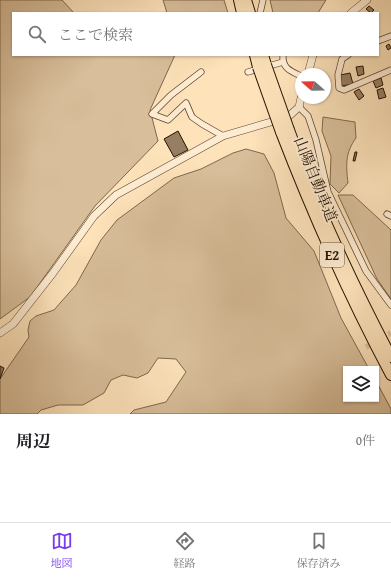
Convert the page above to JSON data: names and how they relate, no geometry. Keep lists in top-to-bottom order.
{
  "streets": {
    "highway": ["山陽自動車道", "E2"]
  },
  "north": "left",
  "page": {
    "search": "ここで検索",
    "heading": ["周辺", "0件"],
    "nav": ["地図", "経路", "保存済み"]
  }
}
